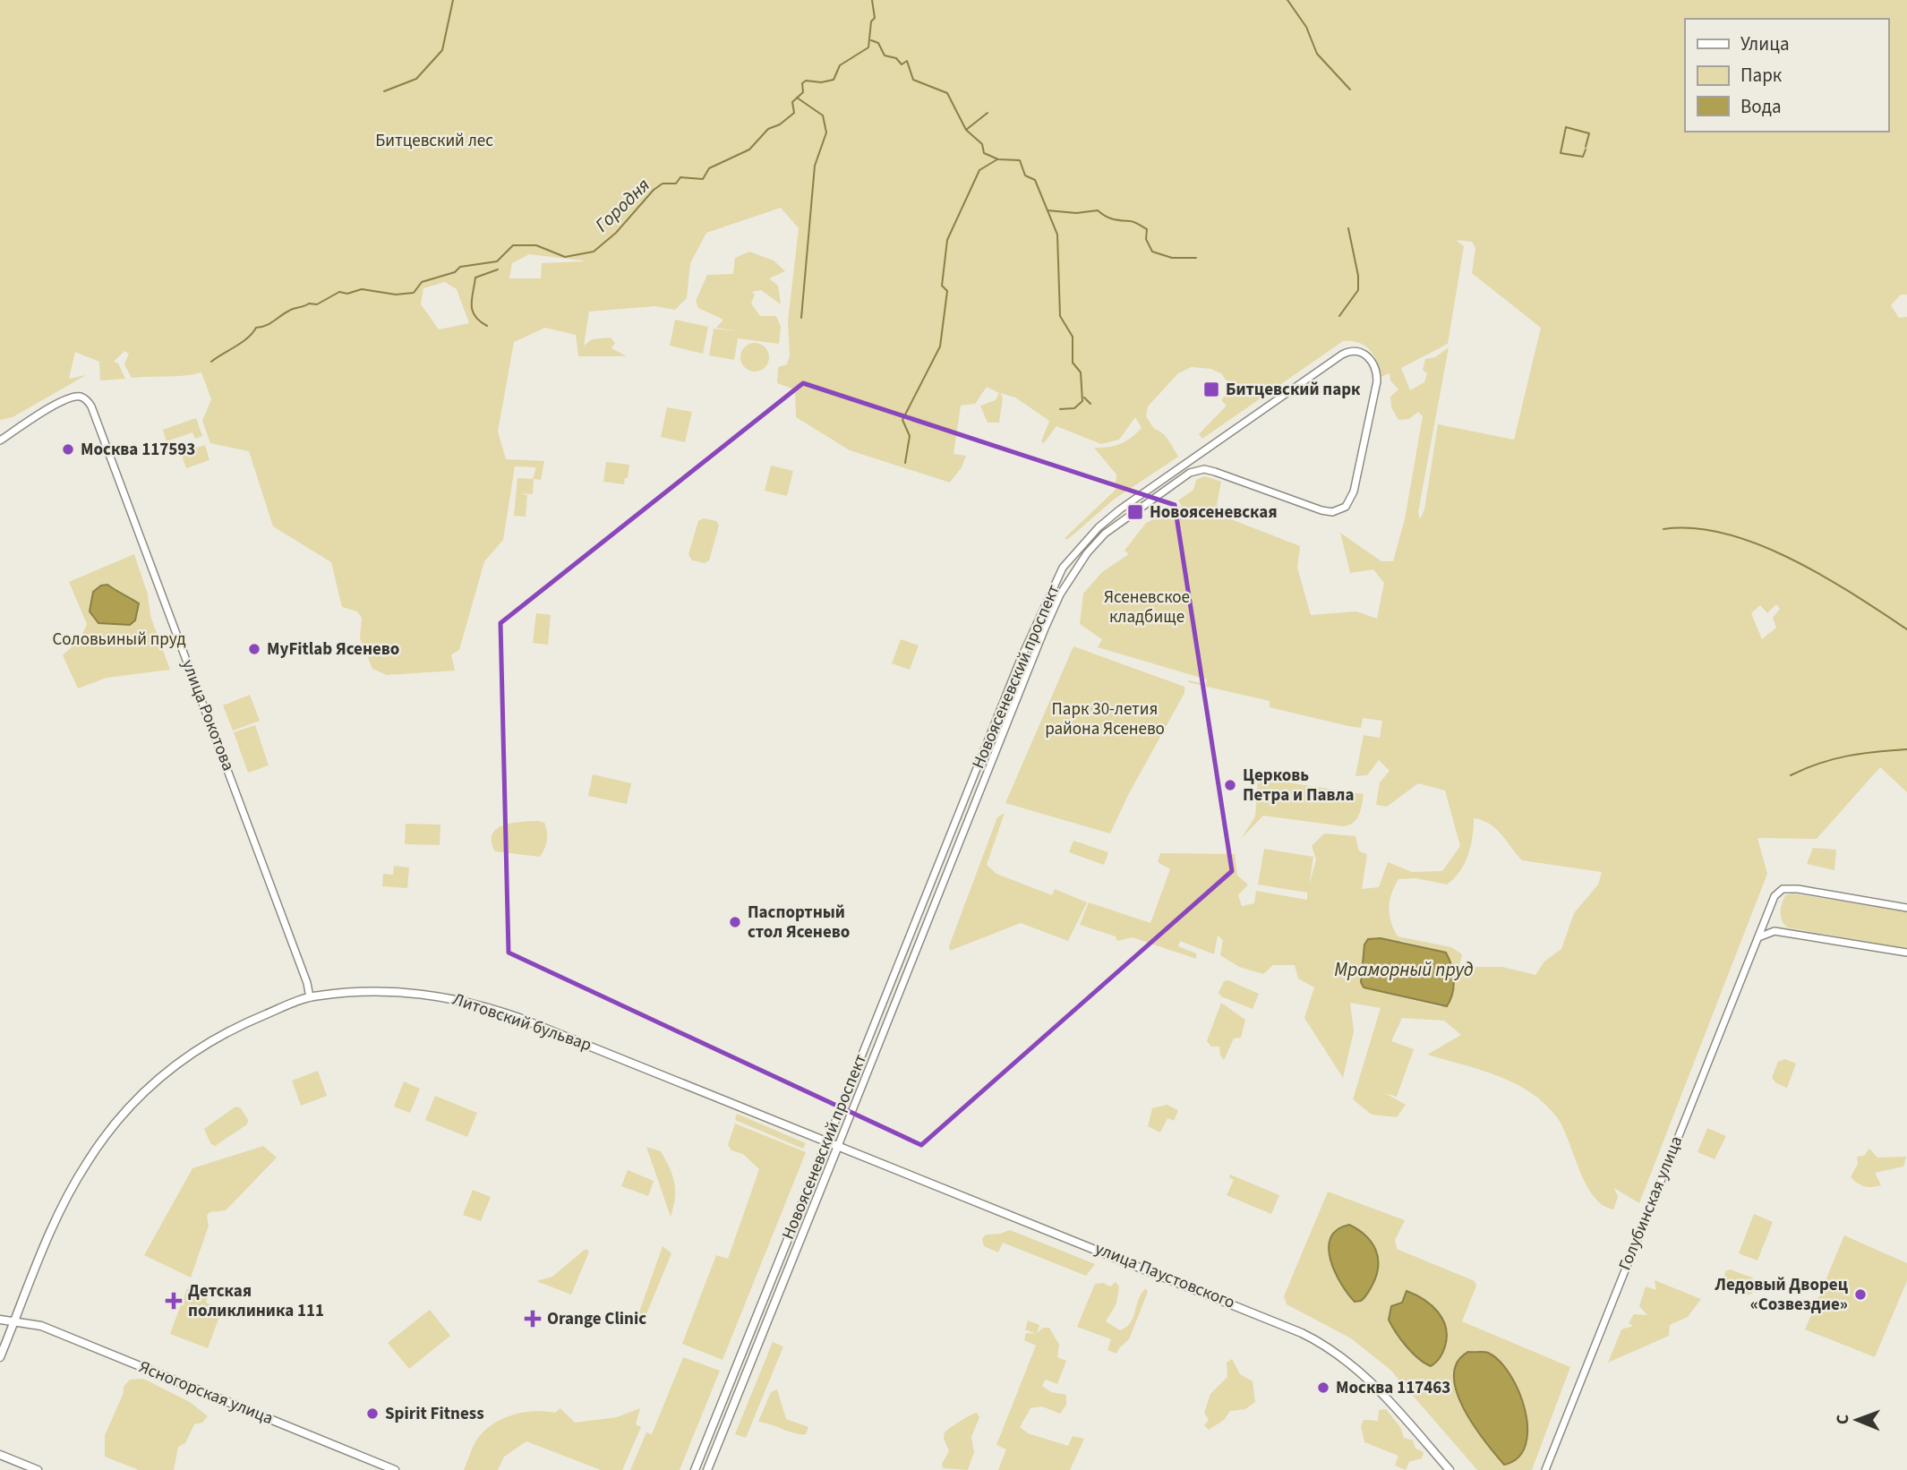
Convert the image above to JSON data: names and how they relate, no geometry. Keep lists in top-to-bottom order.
{
  "streets": {
    "main road": [
      "Новоясеневский проспект",
      "Литовский бульвар",
      "улица Паустовского",
      "Ясногорская улица"
    ],
    "street": ["улица Рокотова", "Голубинская улица"]
  },
  "crossings": [
    ["Новоясеневский проспект", "Литовский бульвар"],
    ["Новоясеневский проспект", "улица Паустовского"],
    ["улица Рокотова", "Литовский бульвар"],
    ["Литовский бульвар", "улица Паустовского"],
    ["Литовский бульвар", "Ясногорская улица"]
  ],
  "water": ["Городня", "Мраморный пруд"],
  "parks": [
    "Битцевский лес",
    "Ясеневское кладбище",
    "Соловьиный пруд",
    "Парк 30-летия района Ясенево"
  ],
  "places": {
    "transit": ["Битцевский парк", "Новоясеневская"],
    "other": [
      "Москва 117593",
      "MyFitlab Ясенево",
      "Церковь Петра и Павла",
      "Паспортный стол Ясенево",
      "Ледовый Дворец «Созвездие»",
      "Москва 117463",
      "Spirit Fitness"
    ],
    "health": ["Детская поликлиника 111", "Orange Clinic"]
  },
  "legend": ["Улица", "Парк", "Вода"],
  "north": "left"
}
